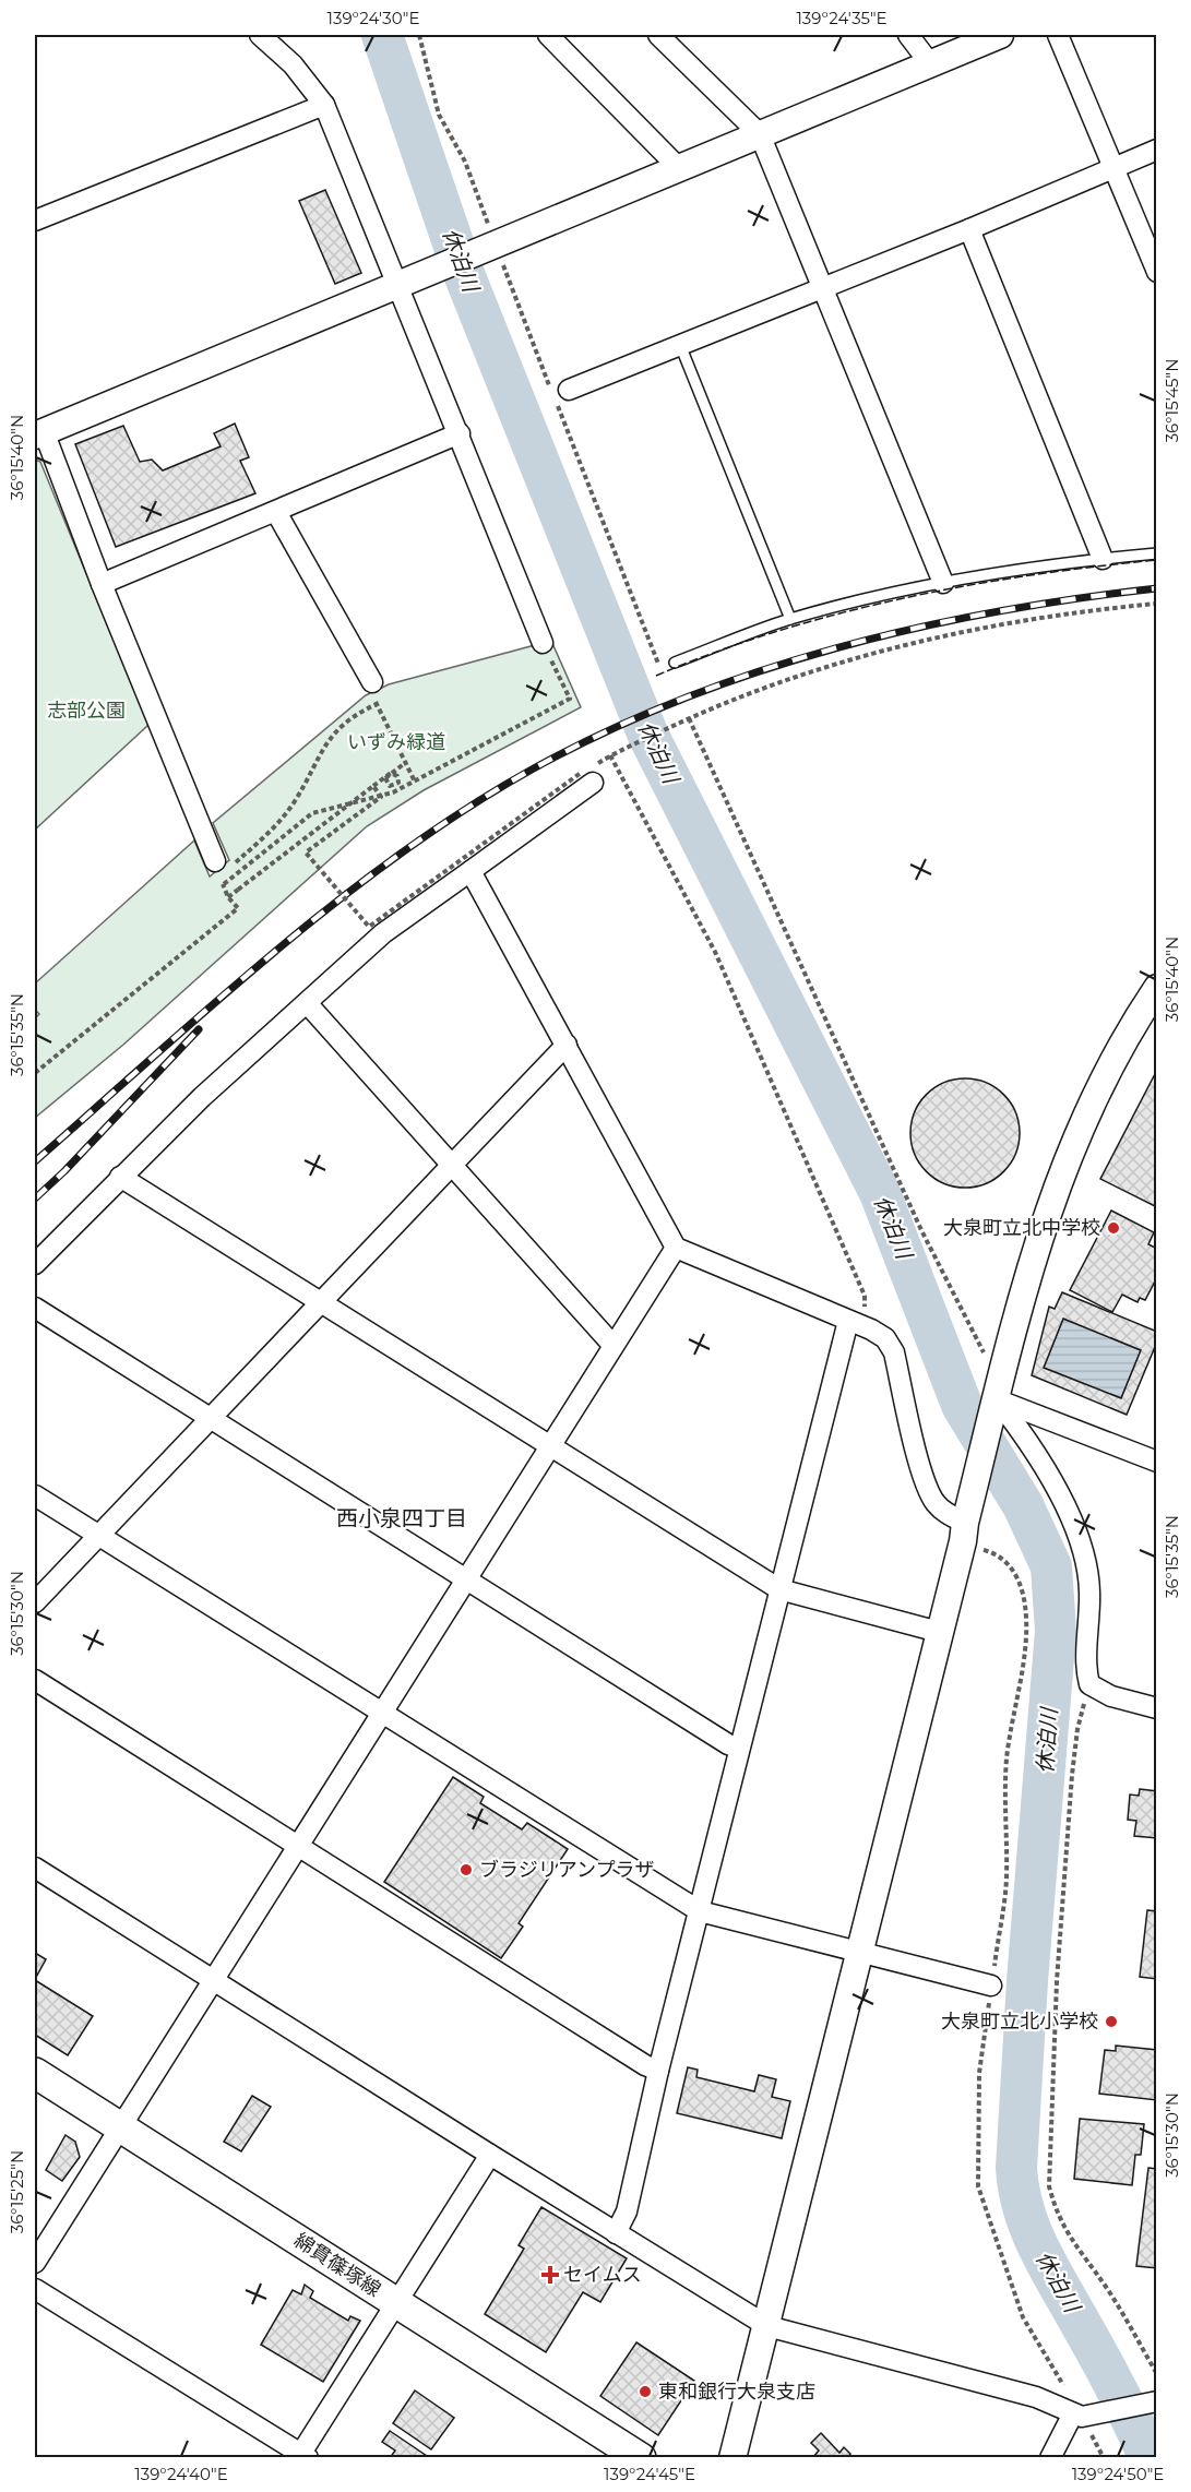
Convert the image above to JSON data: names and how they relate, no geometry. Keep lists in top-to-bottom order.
{
  "streets": {
    "main road": ["綿貫篠塚線"]
  },
  "districts": ["西小泉四丁目"],
  "water": ["休泊川"],
  "parks": ["志部公園", "いずみ緑道"],
  "places": {
    "other": [
      "大泉町立北中学校",
      "ブラジリアンプラザ",
      "大泉町立北小学校",
      "東和銀行大泉支店"
    ],
    "health": ["セイムス"]
  },
  "coordinates": [
    "139°24'30\"E",
    "139°24'35\"E",
    "36°15'45\"N",
    "36°15'40\"N",
    "36°15'35\"N",
    "36°15'30\"N",
    "36°15'25\"N",
    "139°24'40\"E",
    "139°24'45\"E",
    "139°24'50\"E"
  ]
}
